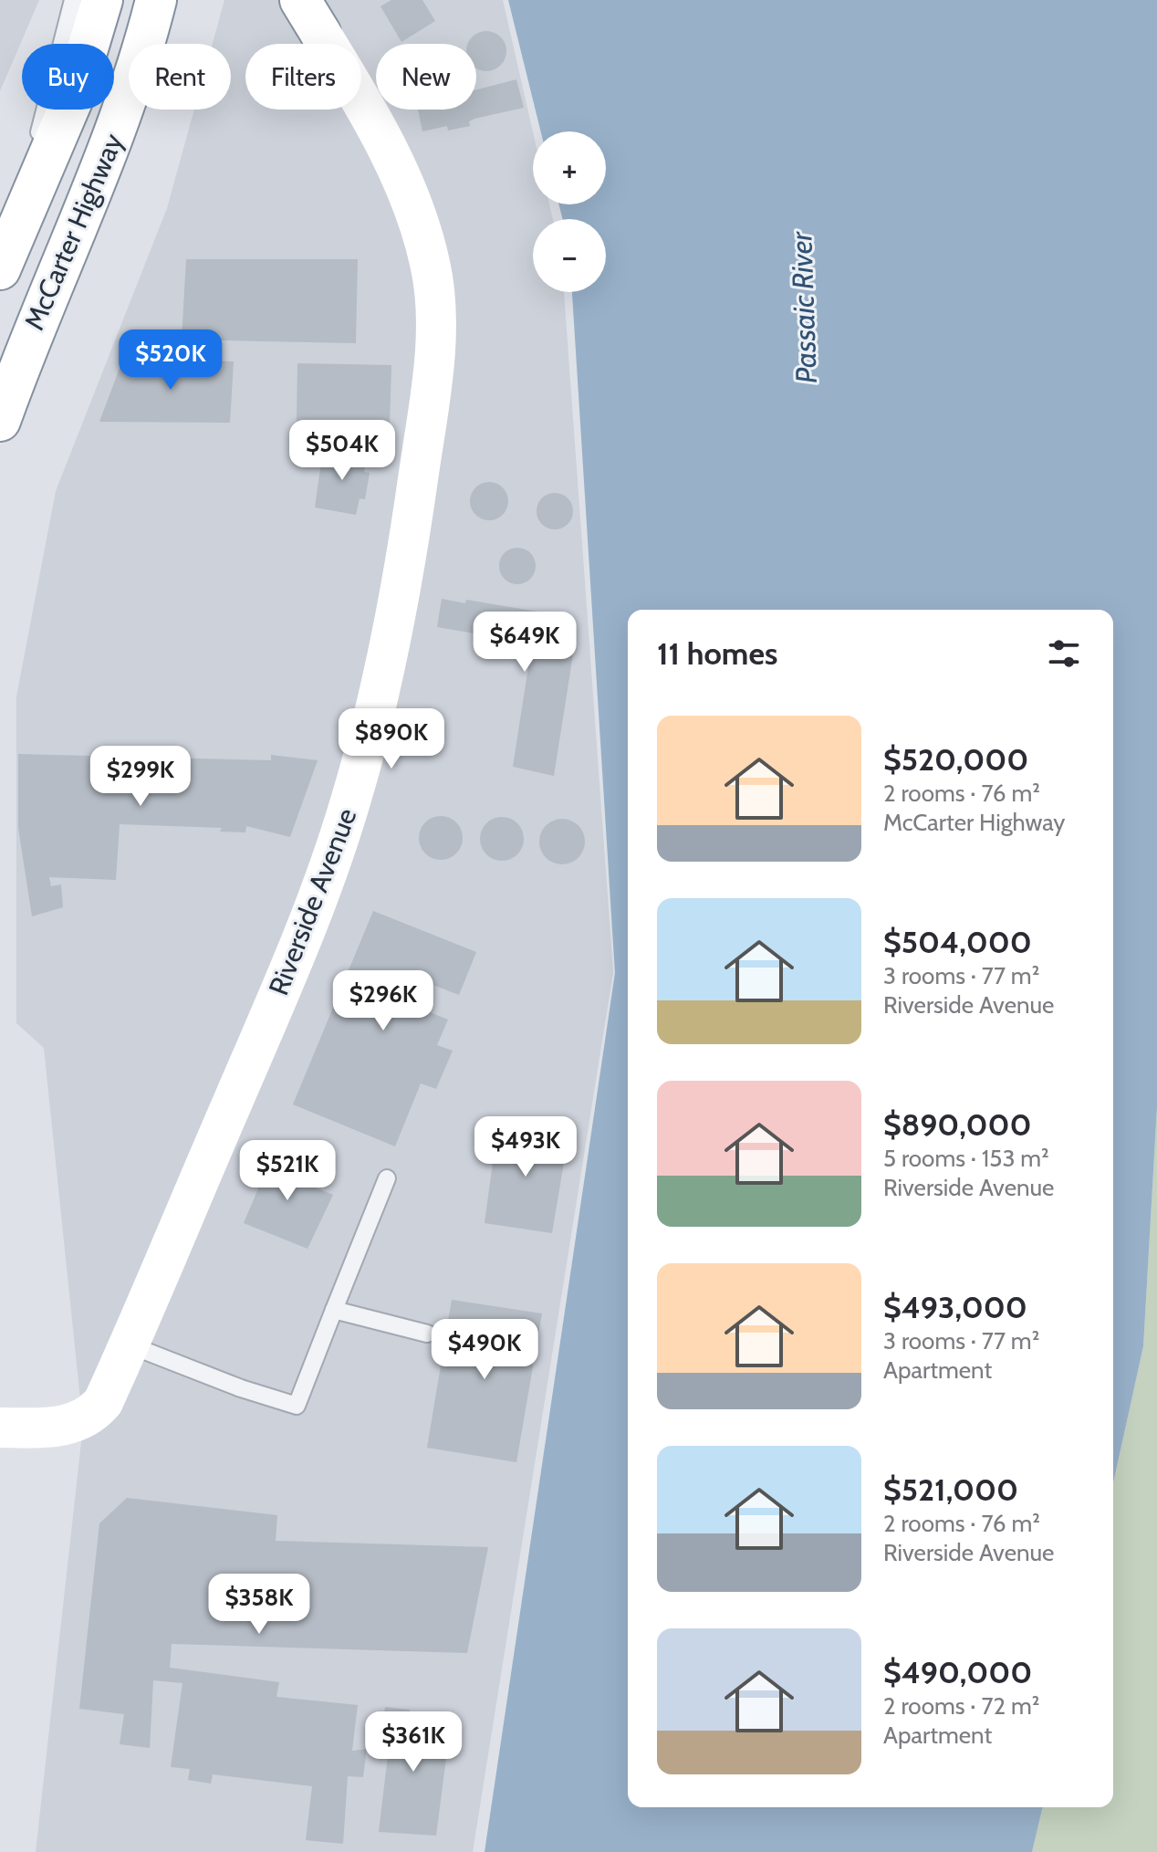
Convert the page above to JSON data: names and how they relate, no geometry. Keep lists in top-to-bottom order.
{
  "streets": {
    "main road": ["McCarter Highway", "Riverside Avenue"]
  },
  "water": ["Passaic River"],
  "page": {
    "chip": [
      "Buy",
      "Rent",
      "Filters",
      "New"
    ],
    "map_buttons": ["+", "−"],
    "price": [
      "$520K",
      "$504K",
      "$649K",
      "$890K",
      "$299K",
      "$296K",
      "$493K",
      "$521K",
      "$490K",
      "$358K",
      "$361K"
    ],
    "heading": "11 homes",
    "list": [
      {
        "name": "$520,000",
        "note": "2 rooms · 76 m² · McCarter Highway"
      },
      {
        "name": "$504,000",
        "note": "3 rooms · 77 m² · Riverside Avenue"
      },
      {
        "name": "$890,000",
        "note": "5 rooms · 153 m² · Riverside Avenue"
      },
      {
        "name": "$493,000",
        "note": "3 rooms · 77 m² · Apartment"
      },
      {
        "name": "$521,000",
        "note": "2 rooms · 76 m² · Riverside Avenue"
      },
      {
        "name": "$490,000",
        "note": "2 rooms · 72 m² · Apartment"
      }
    ]
  }
}
